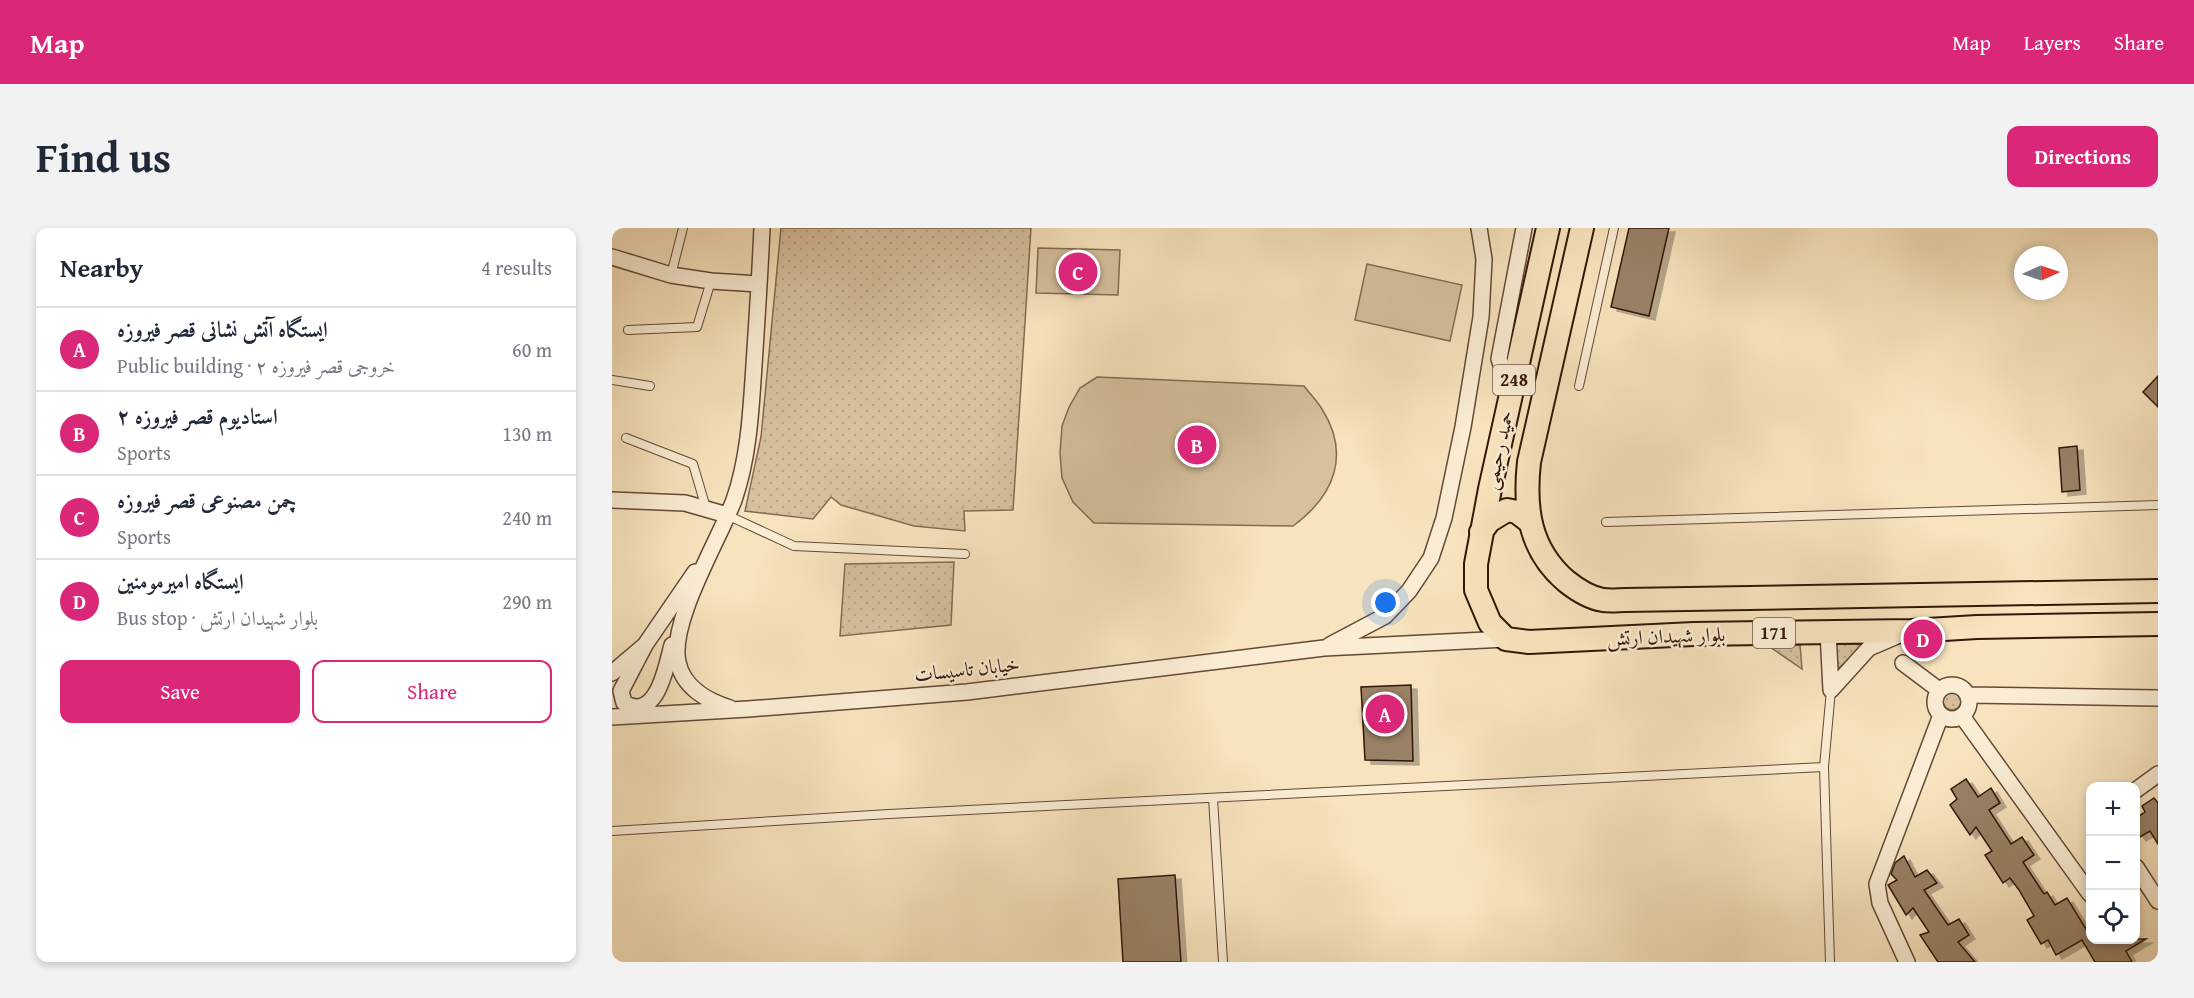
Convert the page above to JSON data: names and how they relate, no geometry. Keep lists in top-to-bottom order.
{
  "streets": {
    "main road": [
      "248",
      "حمید رحیمی",
      "171",
      "بلوار شهیدان ارتش"
    ],
    "street": ["خیابان تاسیسات"]
  },
  "crossings": [
    ["حمید رحیمی", "بلوار شهیدان ارتش"],
    ["بلوار شهیدان ارتش", "خیابان تاسیسات"]
  ],
  "north": "right",
  "page": {
    "header": "Map",
    "nav": ["Map", "Layers", "Share"],
    "title": "Find us",
    "buttons": [
      "Directions",
      ["Save", "Share"]
    ],
    "heading": ["Nearby", "4 results"],
    "pins": [
      "C",
      "B",
      "D",
      "A"
    ],
    "list": [
      {
        "mark": "A",
        "name": "ایستگاه آتش نشانی قصر فیروزه",
        "note": "Public building · خروجی قصر فیروزه ۲",
        "value": "60 m"
      },
      {
        "mark": "B",
        "name": "استادیوم قصر فیروزه ۲",
        "note": "Sports",
        "value": "130 m"
      },
      {
        "mark": "C",
        "name": "چمن مصنوعی قصر فیروزه",
        "note": "Sports",
        "value": "240 m"
      },
      {
        "mark": "D",
        "name": "ایستگاه امیرمومنین",
        "note": "Bus stop · بلوار شهیدان ارتش",
        "value": "290 m"
      }
    ],
    "map_buttons": ["+", "−"]
  }
}
